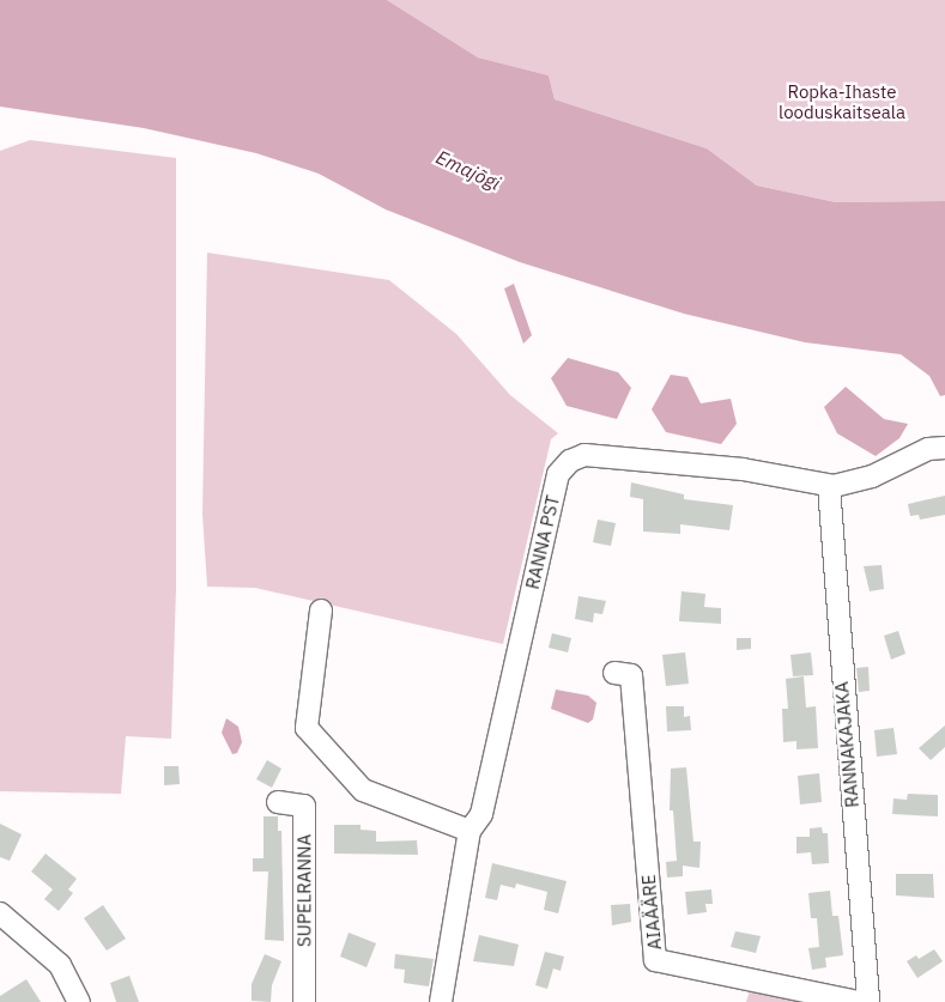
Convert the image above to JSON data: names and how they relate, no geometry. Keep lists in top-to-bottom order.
{
  "streets": {
    "street": [
      "RANNA PST",
      "RANNAKAJAKA",
      "SUPELRANNA",
      "AIAÄÄRE"
    ]
  },
  "crossings": [
    ["RANNA PST", "RANNAKAJAKA"]
  ],
  "water": ["Emajõgi"],
  "parks": ["Ropka-Ihaste looduskaitseala"]
}
